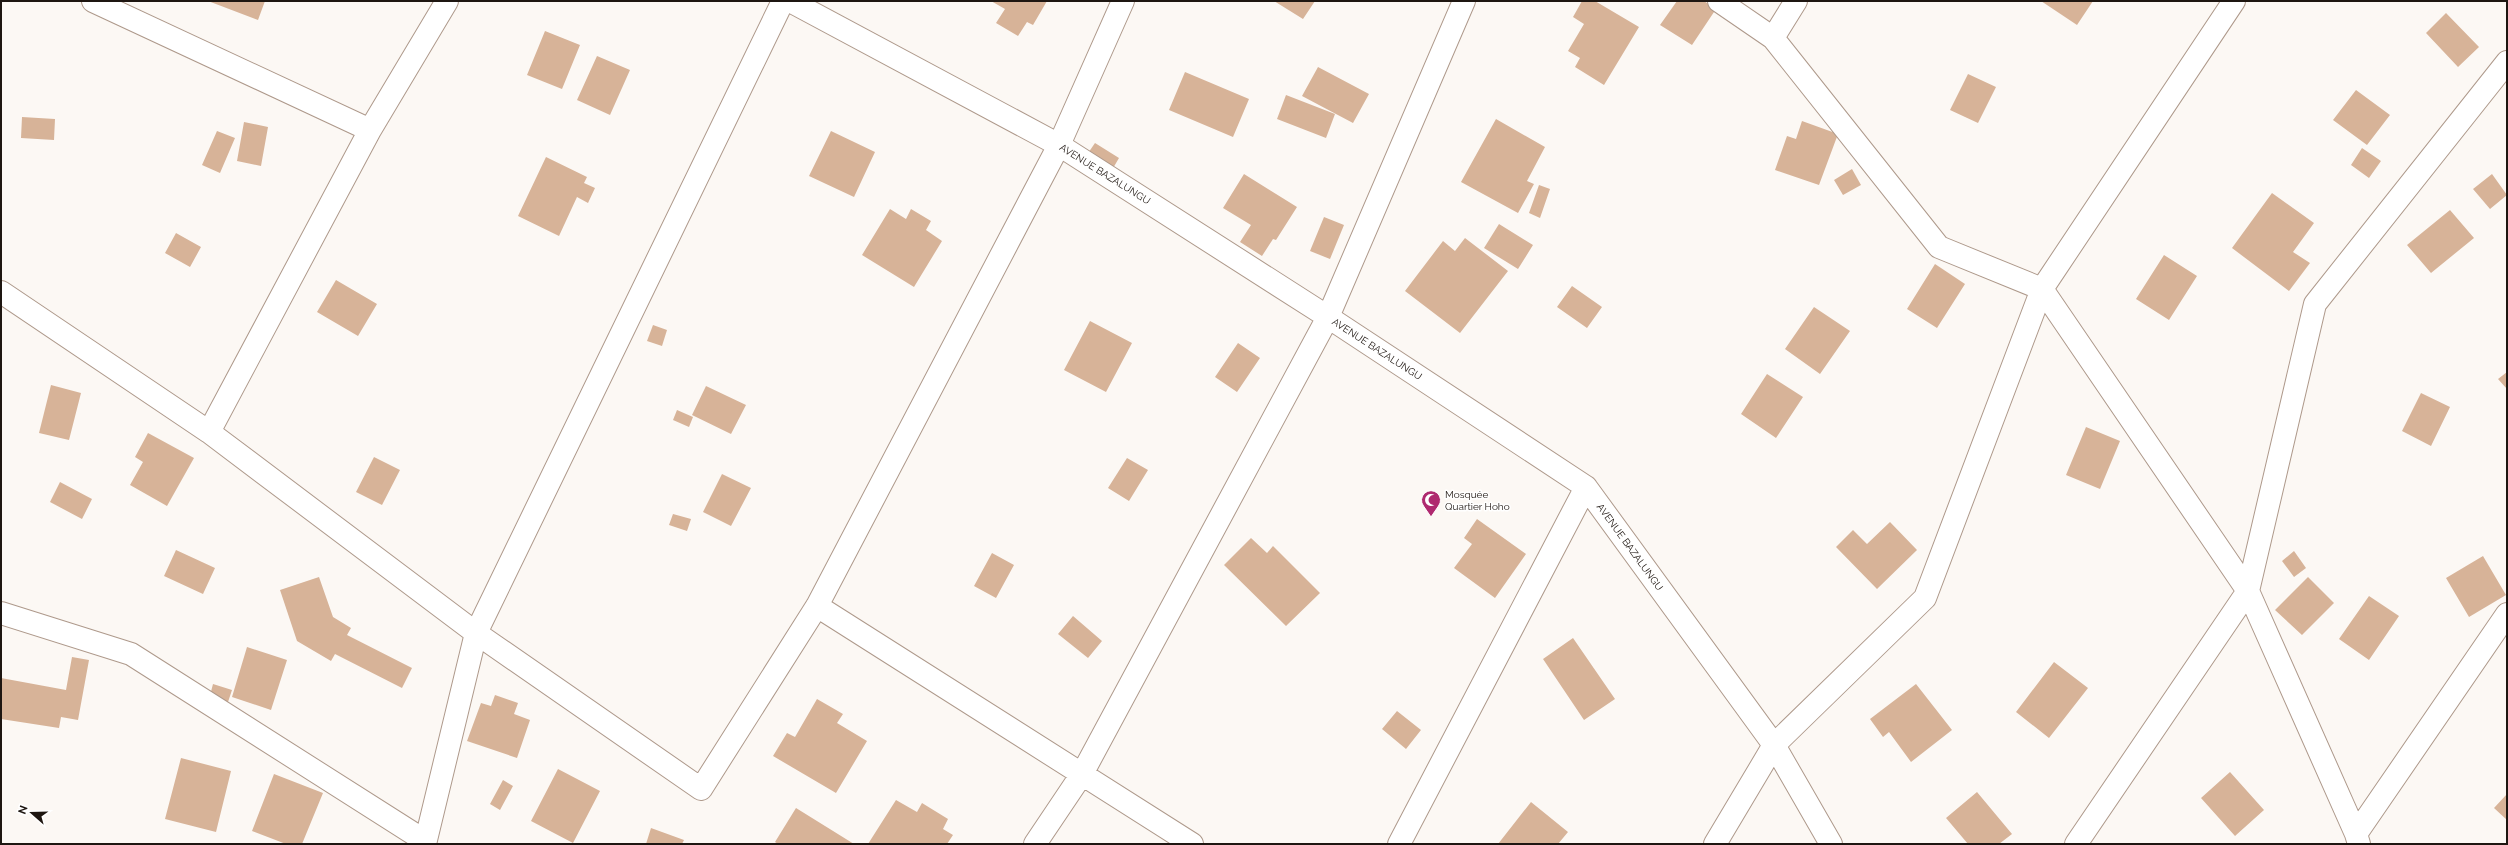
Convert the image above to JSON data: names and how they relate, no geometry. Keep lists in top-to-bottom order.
{
  "streets": {
    "street": ["AVENUE BAZALUNGU"]
  },
  "places": {
    "mosque": ["Mosquée Quartier Hoho"]
  },
  "north": "left"
}
